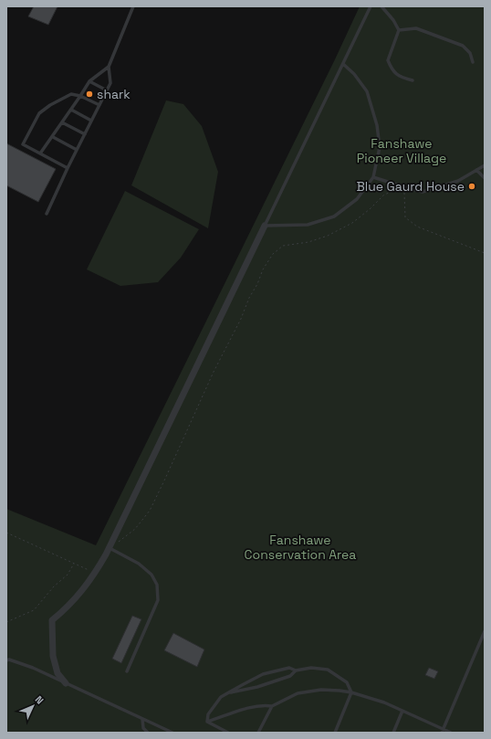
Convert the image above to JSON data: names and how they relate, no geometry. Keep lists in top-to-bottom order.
{
  "parks": ["Fanshawe Pioneer Village", "Fanshawe Conservation Area"],
  "places": ["shark", "Blue Gaurd House"],
  "north": "top right"
}
